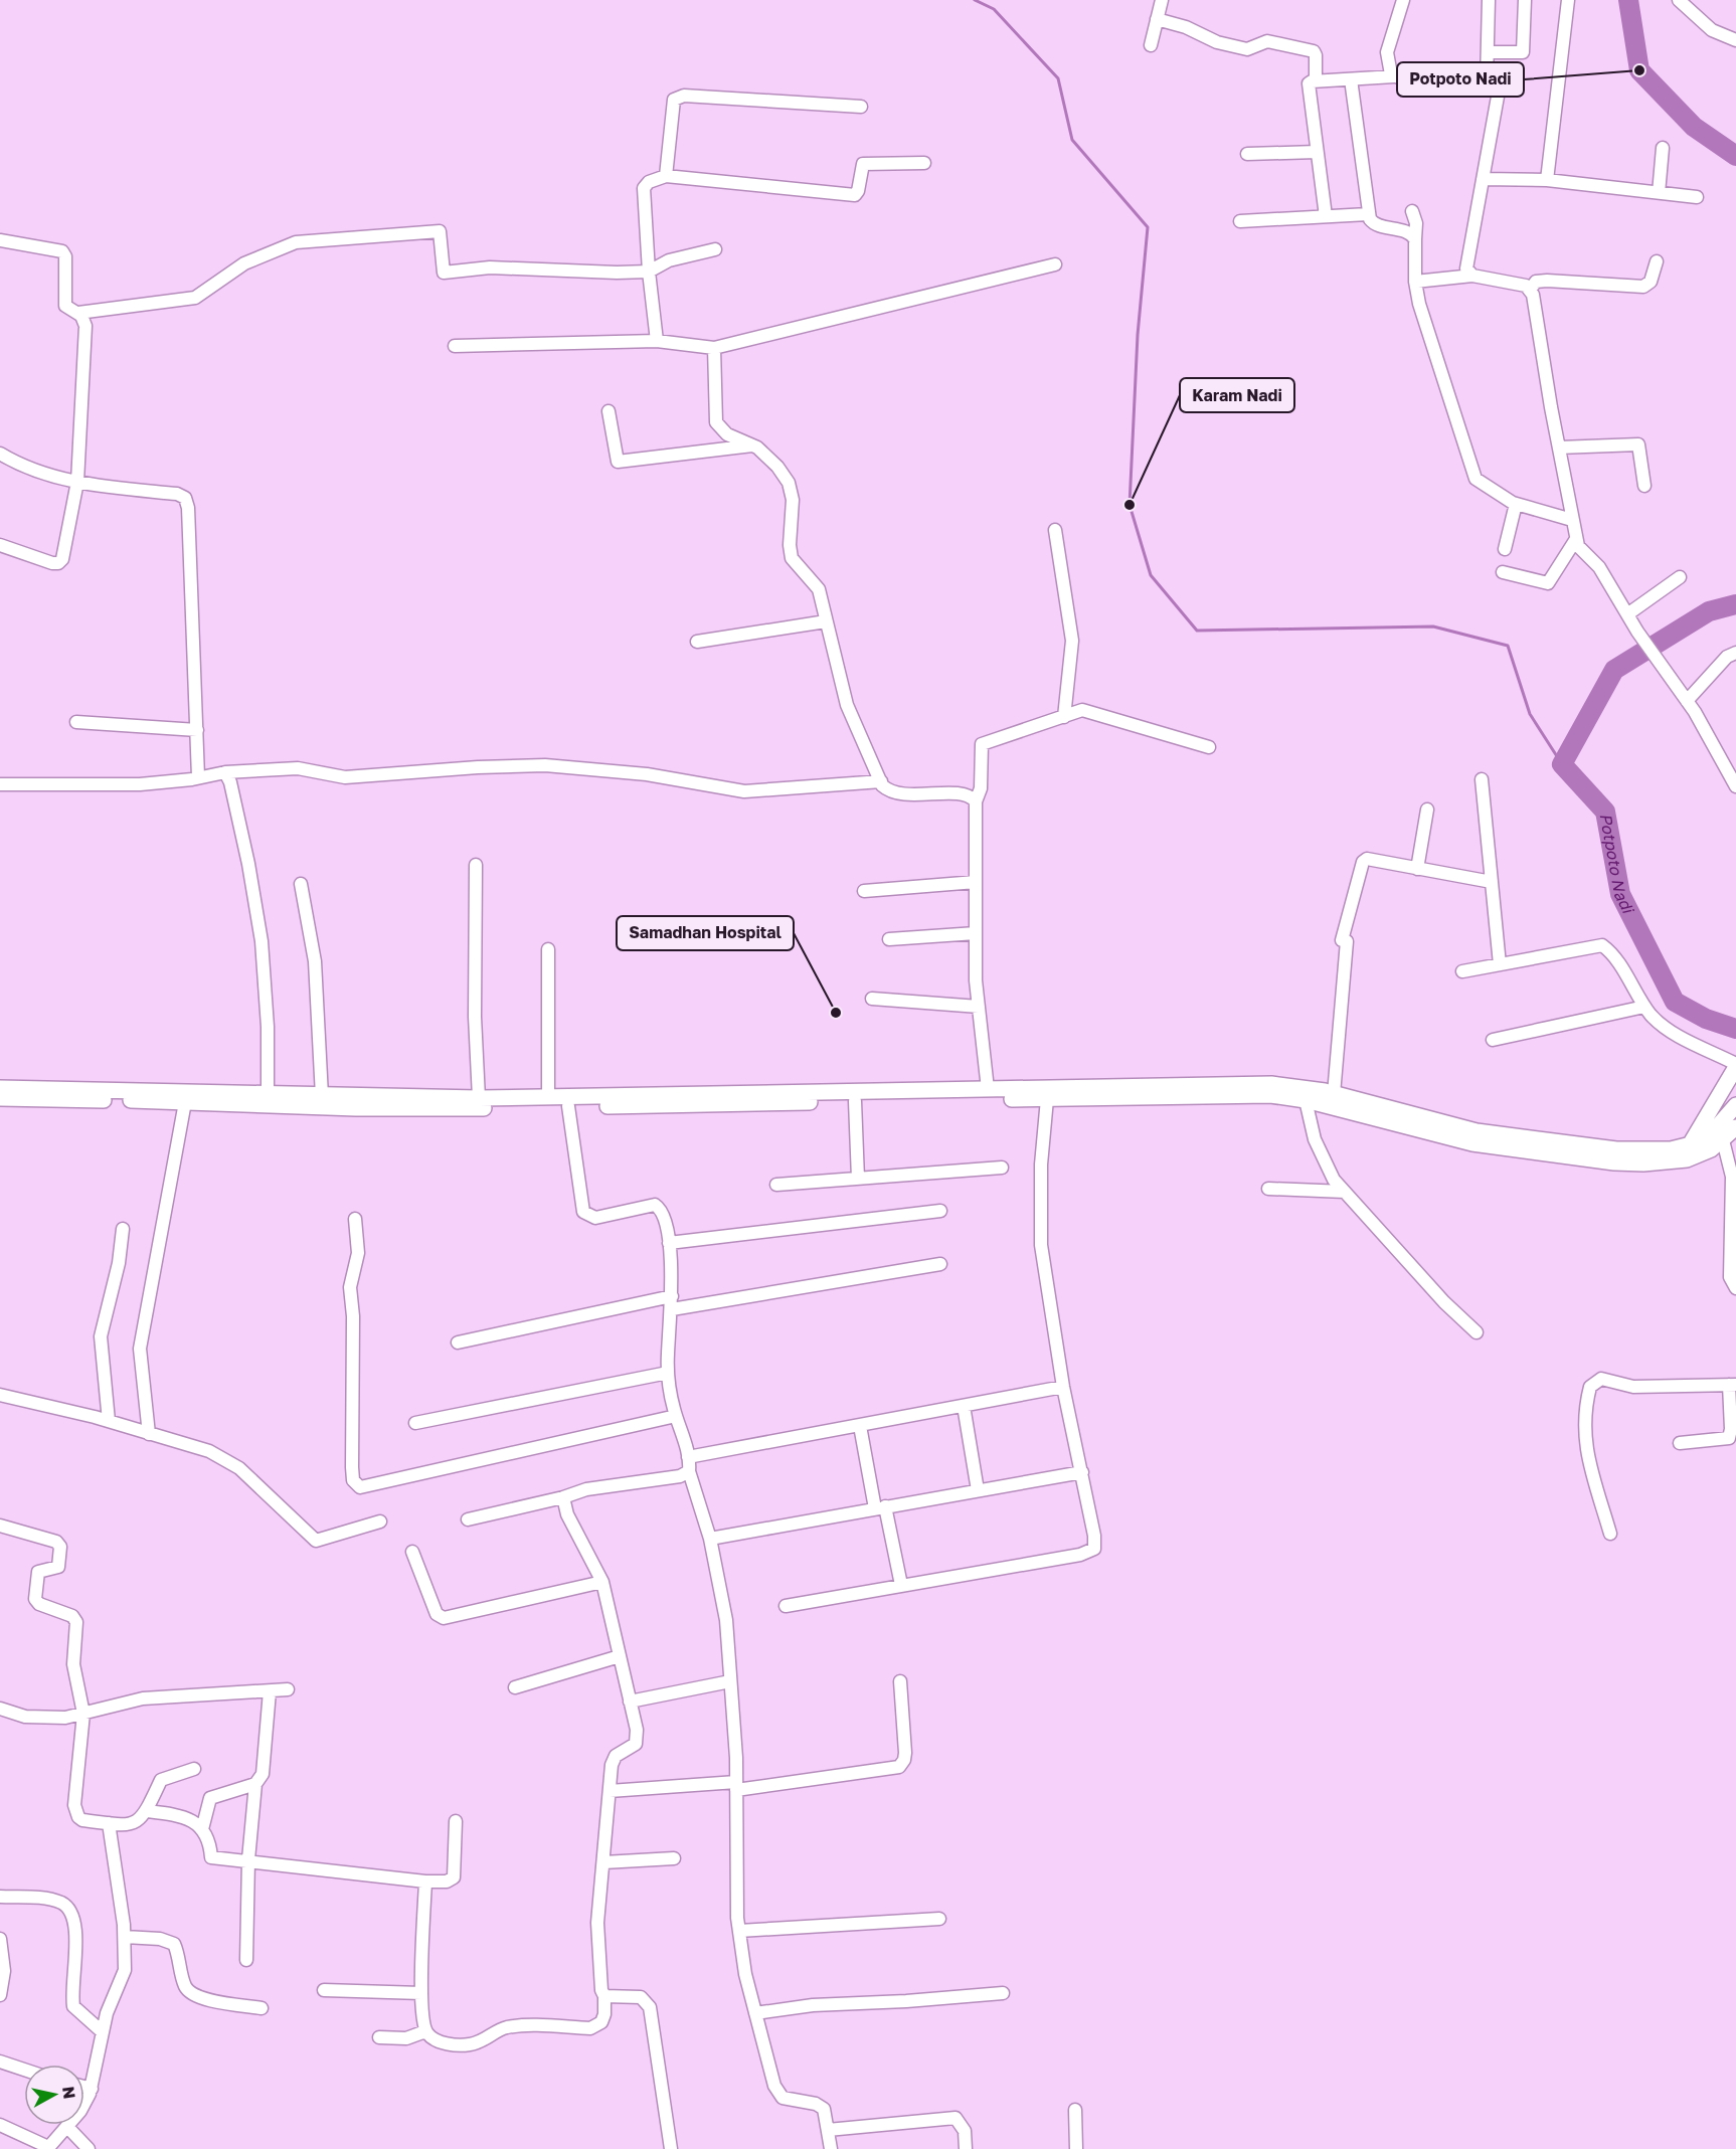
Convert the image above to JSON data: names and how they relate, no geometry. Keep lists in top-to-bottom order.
{
  "water": ["Potpoto Nadi"],
  "places": ["Potpoto Nadi", "Karam Nadi", "Samadhan Hospital"],
  "north": "right"
}
